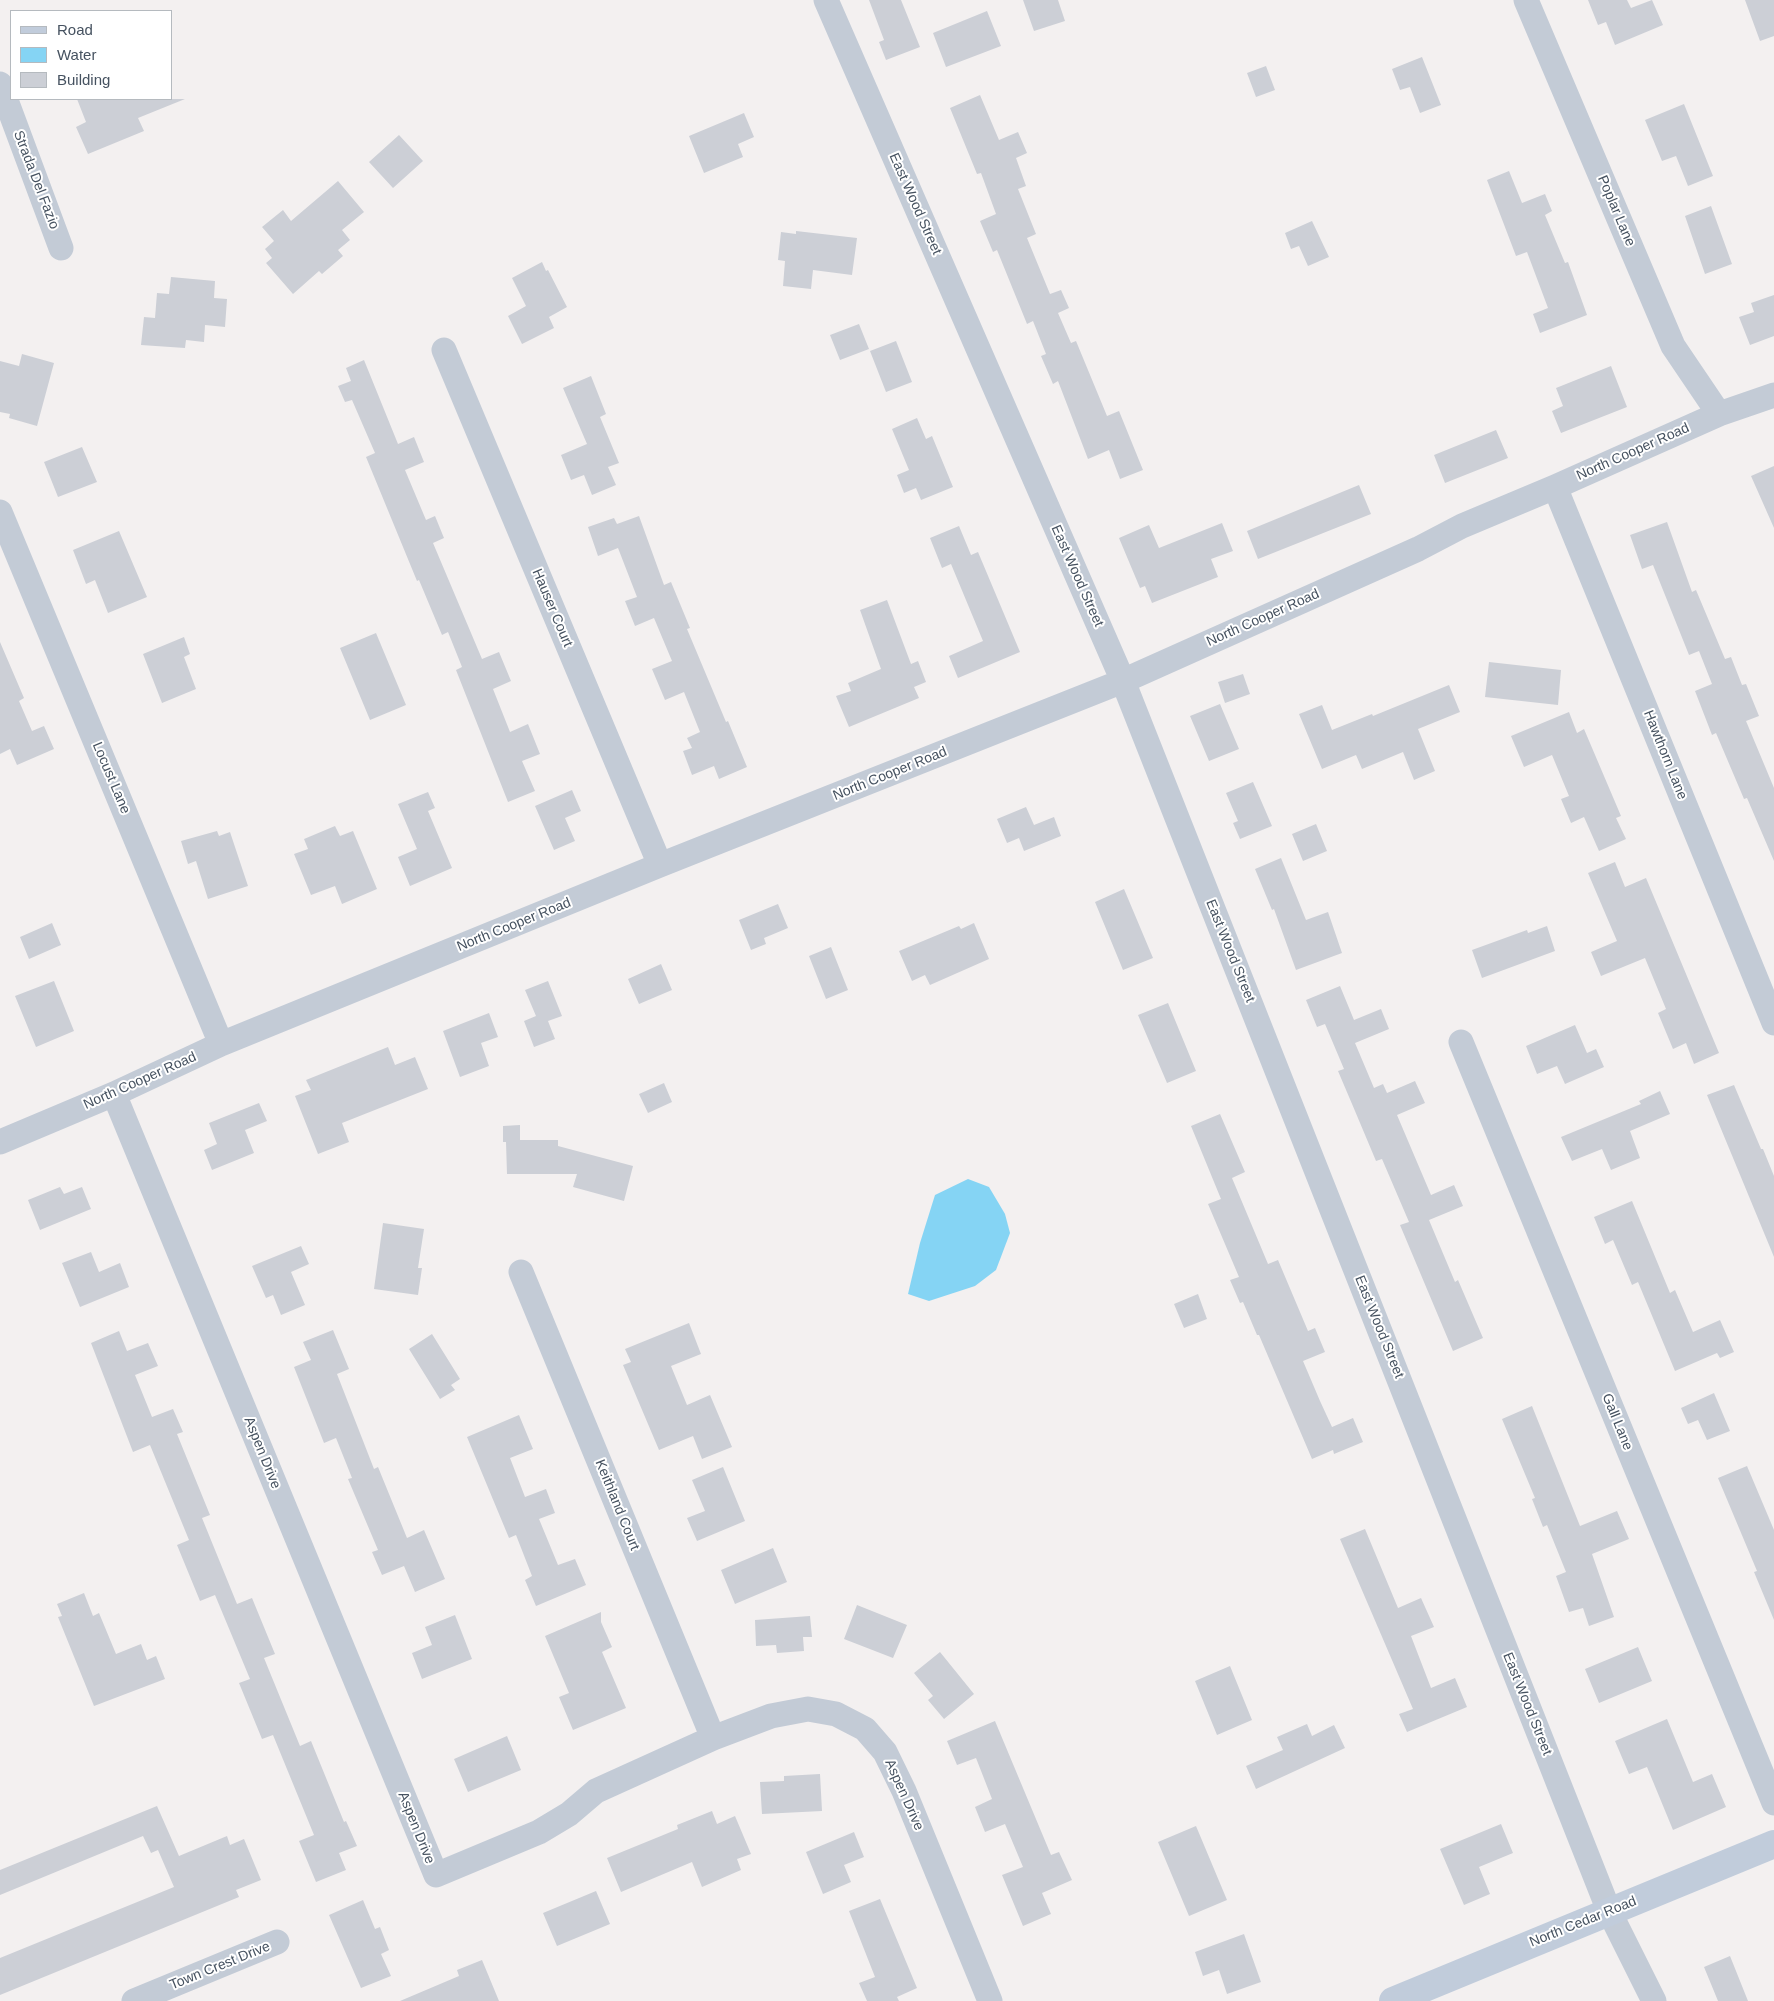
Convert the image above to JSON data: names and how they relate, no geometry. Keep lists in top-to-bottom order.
{
  "streets": {
    "street": [
      "Strada Del Fazio",
      "East Wood Street",
      "Poplar Lane",
      "North Cooper Road",
      "Hauser Court",
      "Hawthorn Lane",
      "Locust Lane",
      "Gall Lane",
      "Aspen Drive",
      "Keithland Court",
      "North Cedar Road",
      "Town Crest Drive"
    ]
  },
  "crossings": [
    ["East Wood Street", "North Cooper Road"],
    ["East Wood Street", "North Cedar Road"],
    ["Poplar Lane", "North Cooper Road"],
    ["North Cooper Road", "Hauser Court"],
    ["North Cooper Road", "Hawthorn Lane"],
    ["North Cooper Road", "Locust Lane"],
    ["North Cooper Road", "Aspen Drive"],
    ["Aspen Drive", "Keithland Court"]
  ],
  "legend": ["Road", "Water", "Building"]
}
